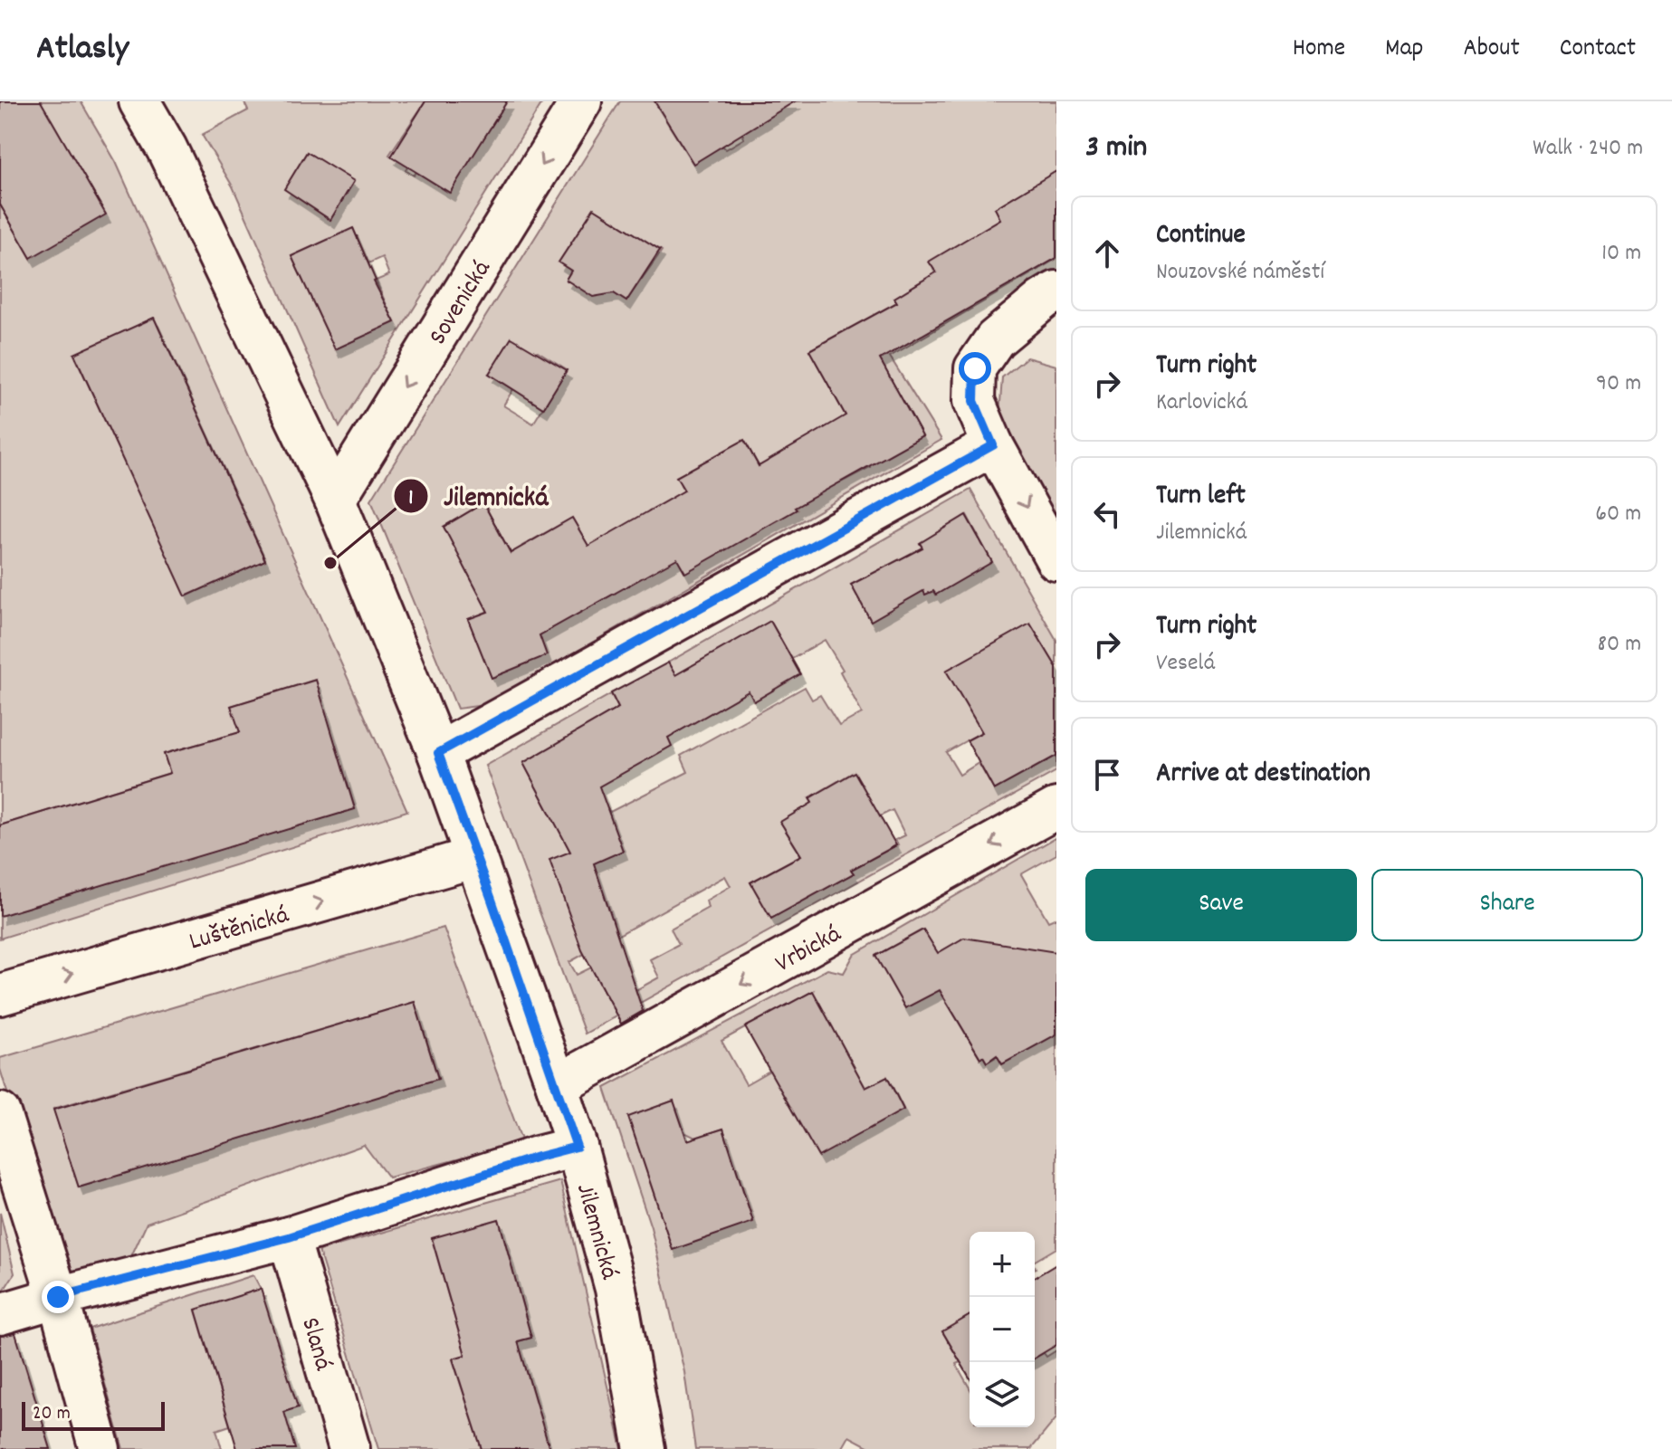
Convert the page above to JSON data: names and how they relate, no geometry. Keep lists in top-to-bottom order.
{
  "streets": {
    "street": [
      "Sovenická",
      "Luštěnická",
      "Vrbická",
      "Jilemnická",
      "Slaná"
    ]
  },
  "crossings": [
    ["Sovenická", "Jilemnická"],
    ["Luštěnická", "Jilemnická"],
    ["Vrbická", "Jilemnická"]
  ],
  "one_way": ["Sovenická"],
  "places": ["Jilemnická"],
  "scale_bar": "20 m",
  "page": {
    "header": "Atlasly",
    "nav": [
      "Home",
      "Map",
      "About",
      "Contact"
    ],
    "heading": ["3 min", "Walk · 240 m"],
    "list": [
      ["Continue", "Nouzovské náměstí", "10 m"],
      ["Turn right", "Karlovická", "90 m"],
      ["Turn left", "Jilemnická", "60 m"],
      ["Turn right", "Veselá", "80 m"],
      "Arrive at destination"
    ],
    "buttons": ["Save", "Share"],
    "map_buttons": ["+", "−"],
    "scale": "20 m"
  }
}
